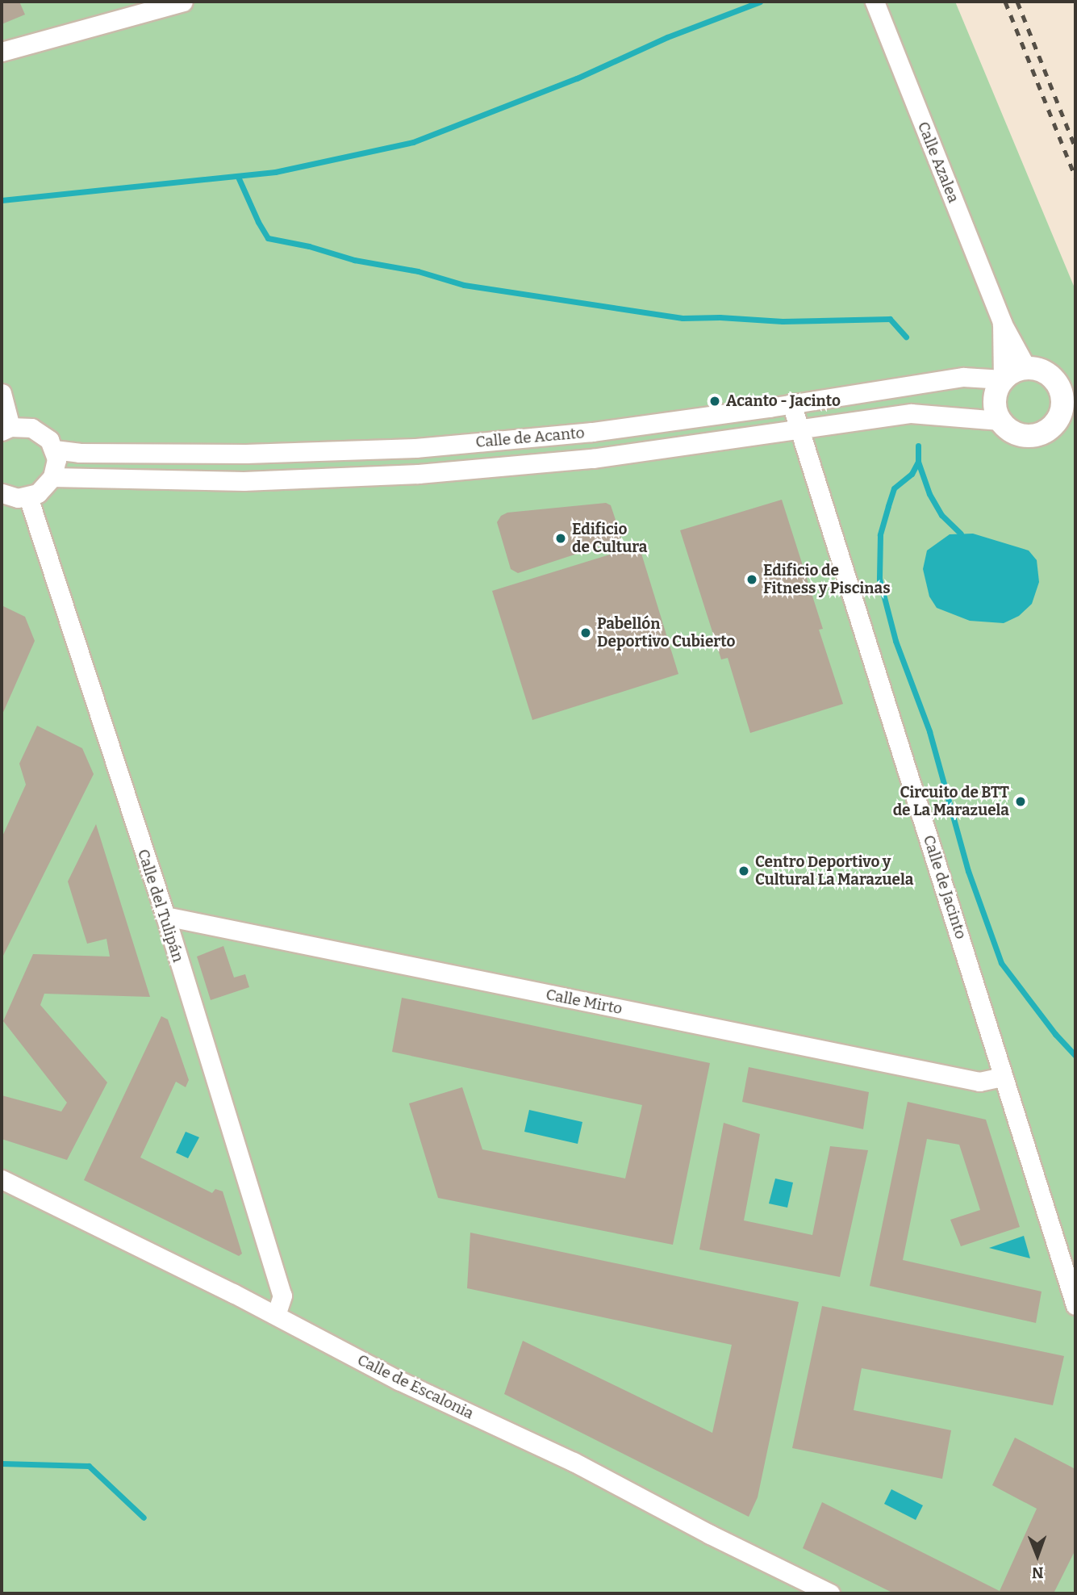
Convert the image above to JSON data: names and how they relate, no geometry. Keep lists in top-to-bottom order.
{
  "streets": {
    "street": [
      "Calle Azalea",
      "Calle de Acanto",
      "Calle de Jacinto",
      "Calle del Tulipán",
      "Calle Mirto",
      "Calle de Escalonia"
    ]
  },
  "crossings": [
    ["Calle Azalea", "Calle de Acanto"],
    ["Calle de Acanto", "Calle de Jacinto"],
    ["Calle de Jacinto", "Calle Mirto"],
    ["Calle del Tulipán", "Calle Mirto"],
    ["Calle del Tulipán", "Calle de Escalonia"]
  ],
  "places": [
    "Acanto - Jacinto",
    "Edificio de Cultura",
    "Edificio de Fitness y Piscinas",
    "Pabellón Deportivo Cubierto",
    "Circuito de BTT de La Marazuela",
    "Centro Deportivo y Cultural La Marazuela"
  ],
  "north": "bottom"
}
